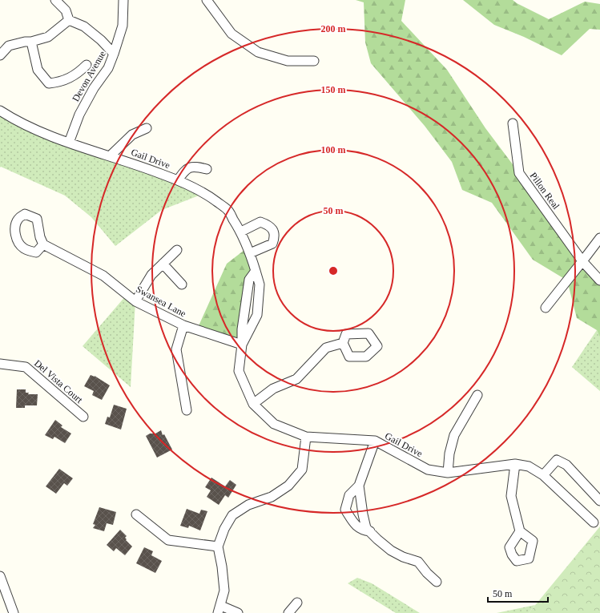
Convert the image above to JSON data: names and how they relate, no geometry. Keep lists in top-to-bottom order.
{
  "streets": {
    "street": [
      "Devon Avenue",
      "Gail Drive",
      "Pillon Real",
      "Swansea Lane",
      "Del Vista Court"
    ]
  },
  "crossings": [
    ["Devon Avenue", "Gail Drive"],
    ["Gail Drive", "Swansea Lane"]
  ],
  "scale_bar": "50 m",
  "rings": [
    "200 m",
    "150 m",
    "100 m",
    "50 m"
  ]
}
